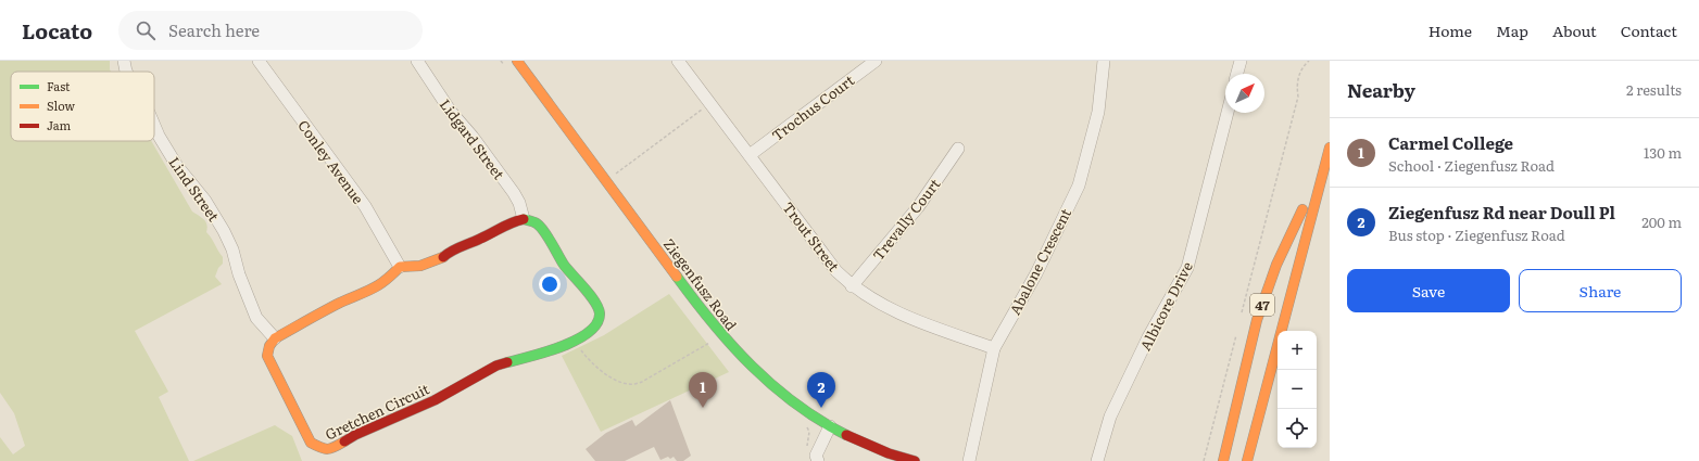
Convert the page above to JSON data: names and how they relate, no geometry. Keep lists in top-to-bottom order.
{
  "streets": {
    "main road": ["Ziegenfusz Road", "47", "Gretchen Circuit"],
    "street": [
      "Trochus Court",
      "Lidgard Street",
      "Conley Avenue",
      "Lind Street",
      "Trevally Court",
      "Trout Street",
      "Abalone Crescent",
      "Albicore Drive"
    ]
  },
  "crossings": [
    ["Trochus Court", "Trout Street"],
    ["Lidgard Street", "Gretchen Circuit"],
    ["Lind Street", "Gretchen Circuit"],
    ["Trevally Court", "Trout Street"],
    ["Trout Street", "Abalone Crescent"]
  ],
  "legend": ["Fast", "Slow", "Jam"],
  "north": "top right",
  "page": {
    "header": "Locato",
    "search": "Search here",
    "nav": [
      "Home",
      "Map",
      "About",
      "Contact"
    ],
    "heading": ["Nearby", "2 results"],
    "list": [
      {
        "mark": "1",
        "name": "Carmel College",
        "note": "School · Ziegenfusz Road",
        "value": "130 m"
      },
      {
        "mark": "2",
        "name": "Ziegenfusz Rd near Doull Pl",
        "note": "Bus stop · Ziegenfusz Road",
        "value": "200 m"
      }
    ],
    "buttons": ["Save", "Share"],
    "map_buttons": ["+", "−"],
    "pins": ["1", "2"]
  }
}
